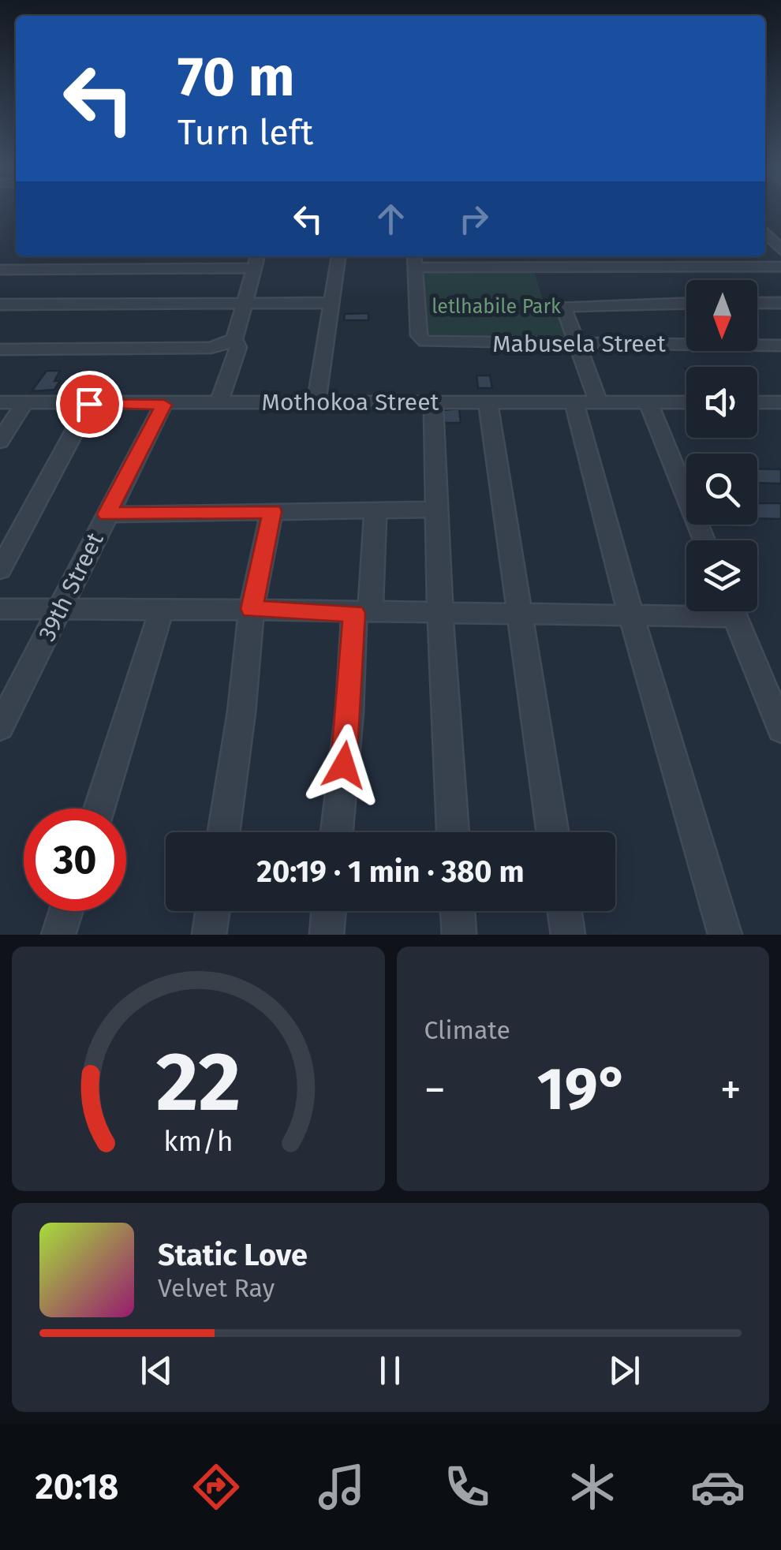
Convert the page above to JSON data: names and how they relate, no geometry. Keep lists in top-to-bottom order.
{
  "streets": {
    "street": ["Mabusela Street", "Mothokoa Street", "39th Street"]
  },
  "crossings": [
    ["Mothokoa Street", "39th Street"]
  ],
  "parks": ["letlhabile Park"],
  "north": "bottom",
  "page": {
    "turn": ["70 m", "Turn left"],
    "limit": "30",
    "trip": "20:19 · 1 min · 380 m",
    "tile": "Climate",
    "heat": ["−", "19°", "+"],
    "song": ["Static Love", "Velvet Ray"],
    "tabs": "20:18",
    "gauge": ["22", "km/h"]
  }
}
